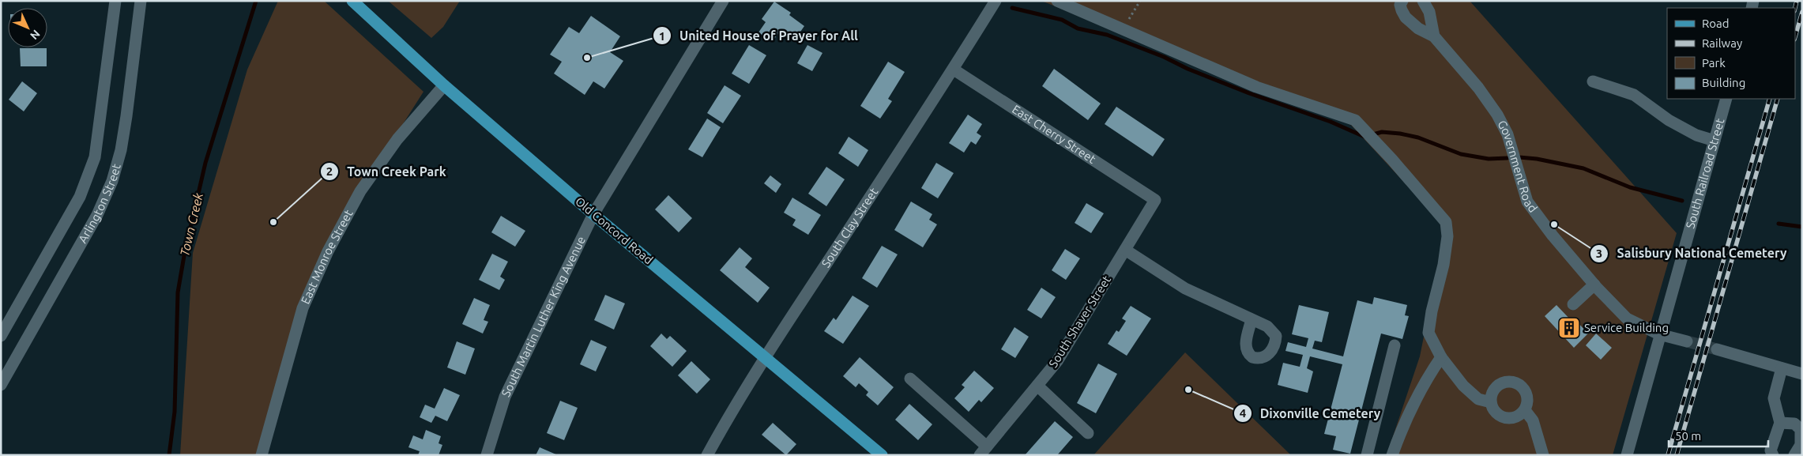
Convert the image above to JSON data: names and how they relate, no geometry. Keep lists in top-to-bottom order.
{
  "streets": {
    "main road": ["Old Concord Road"],
    "street": [
      "East Cherry Street",
      "Government Road",
      "South Railroad Street",
      "Arlington Street",
      "South Clay Street",
      "East Monroe Street",
      "South Martin Luther King Avenue",
      "South Shaver Street"
    ]
  },
  "crossings": [
    ["East Cherry Street", "South Clay Street"],
    ["East Cherry Street", "South Shaver Street"],
    ["Government Road", "South Railroad Street"],
    ["South Clay Street", "Old Concord Road"],
    ["Old Concord Road", "East Monroe Street"],
    ["Old Concord Road", "South Martin Luther King Avenue"]
  ],
  "water": ["Town Creek"],
  "places": {
    "other": [
      "United House of Prayer for All",
      "Town Creek Park",
      "Salisbury National Cemetery",
      "Dixonville Cemetery"
    ],
    "building": ["Service Building"]
  },
  "legend": [
    "Road",
    "Railway",
    "Park",
    "Building"
  ],
  "scale_bar": "50 m",
  "north": "bottom right"
}
